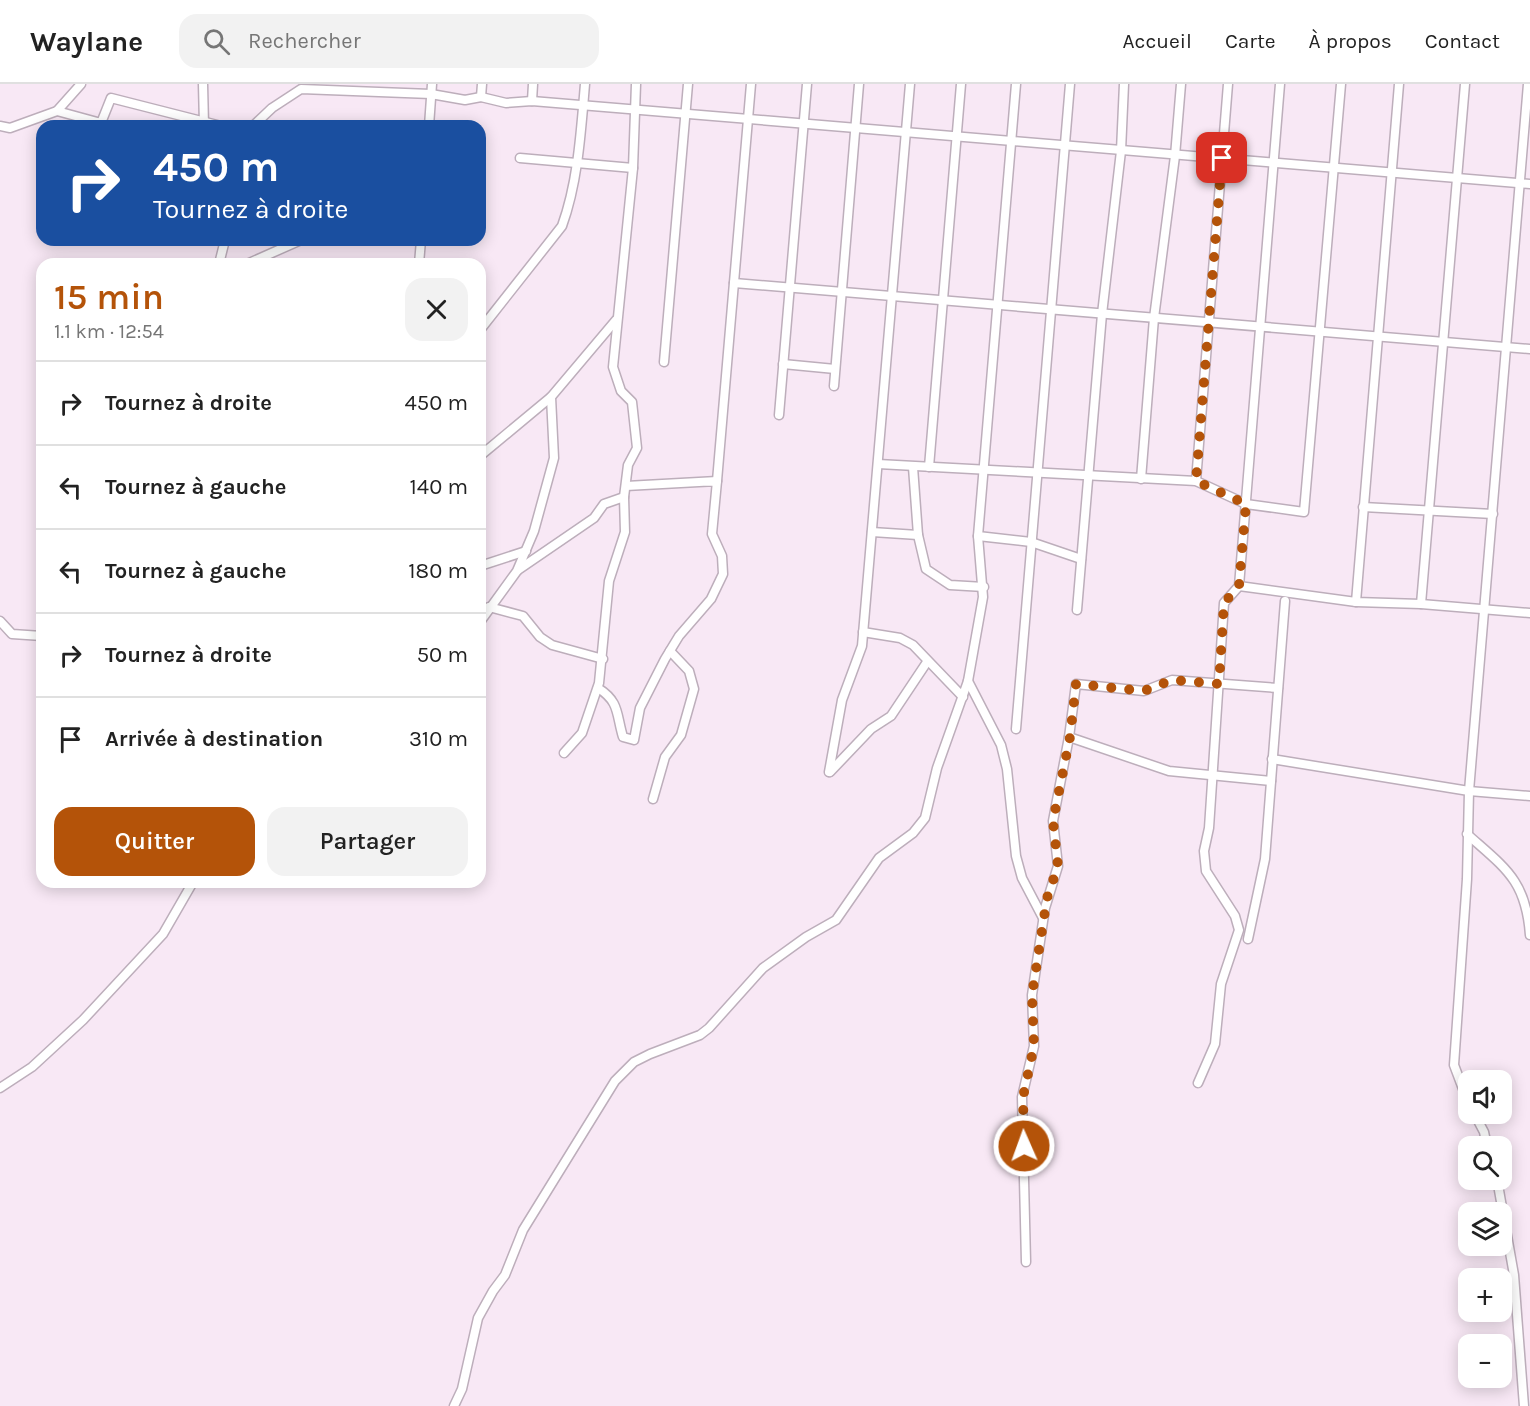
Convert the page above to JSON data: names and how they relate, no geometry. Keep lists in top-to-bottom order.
{
  "page": {
    "header": "Waylane",
    "search": "Rechercher",
    "nav": [
      "Accueil",
      "Carte",
      "À propos",
      "Contact"
    ],
    "turn": ["450 m", "Tournez à droite"],
    "heading": ["15 min", "1.1 km · 12:54"],
    "list": [
      {
        "name": "Tournez à droite",
        "value": "450 m"
      },
      {
        "name": "Tournez à gauche",
        "value": "140 m"
      },
      {
        "name": "Tournez à gauche",
        "value": "180 m"
      },
      {
        "name": "Tournez à droite",
        "value": "50 m"
      },
      {
        "name": "Arrivée à destination",
        "value": "310 m"
      }
    ],
    "buttons": ["Quitter", "Partager"],
    "map_buttons": ["+", "−"]
  }
}
